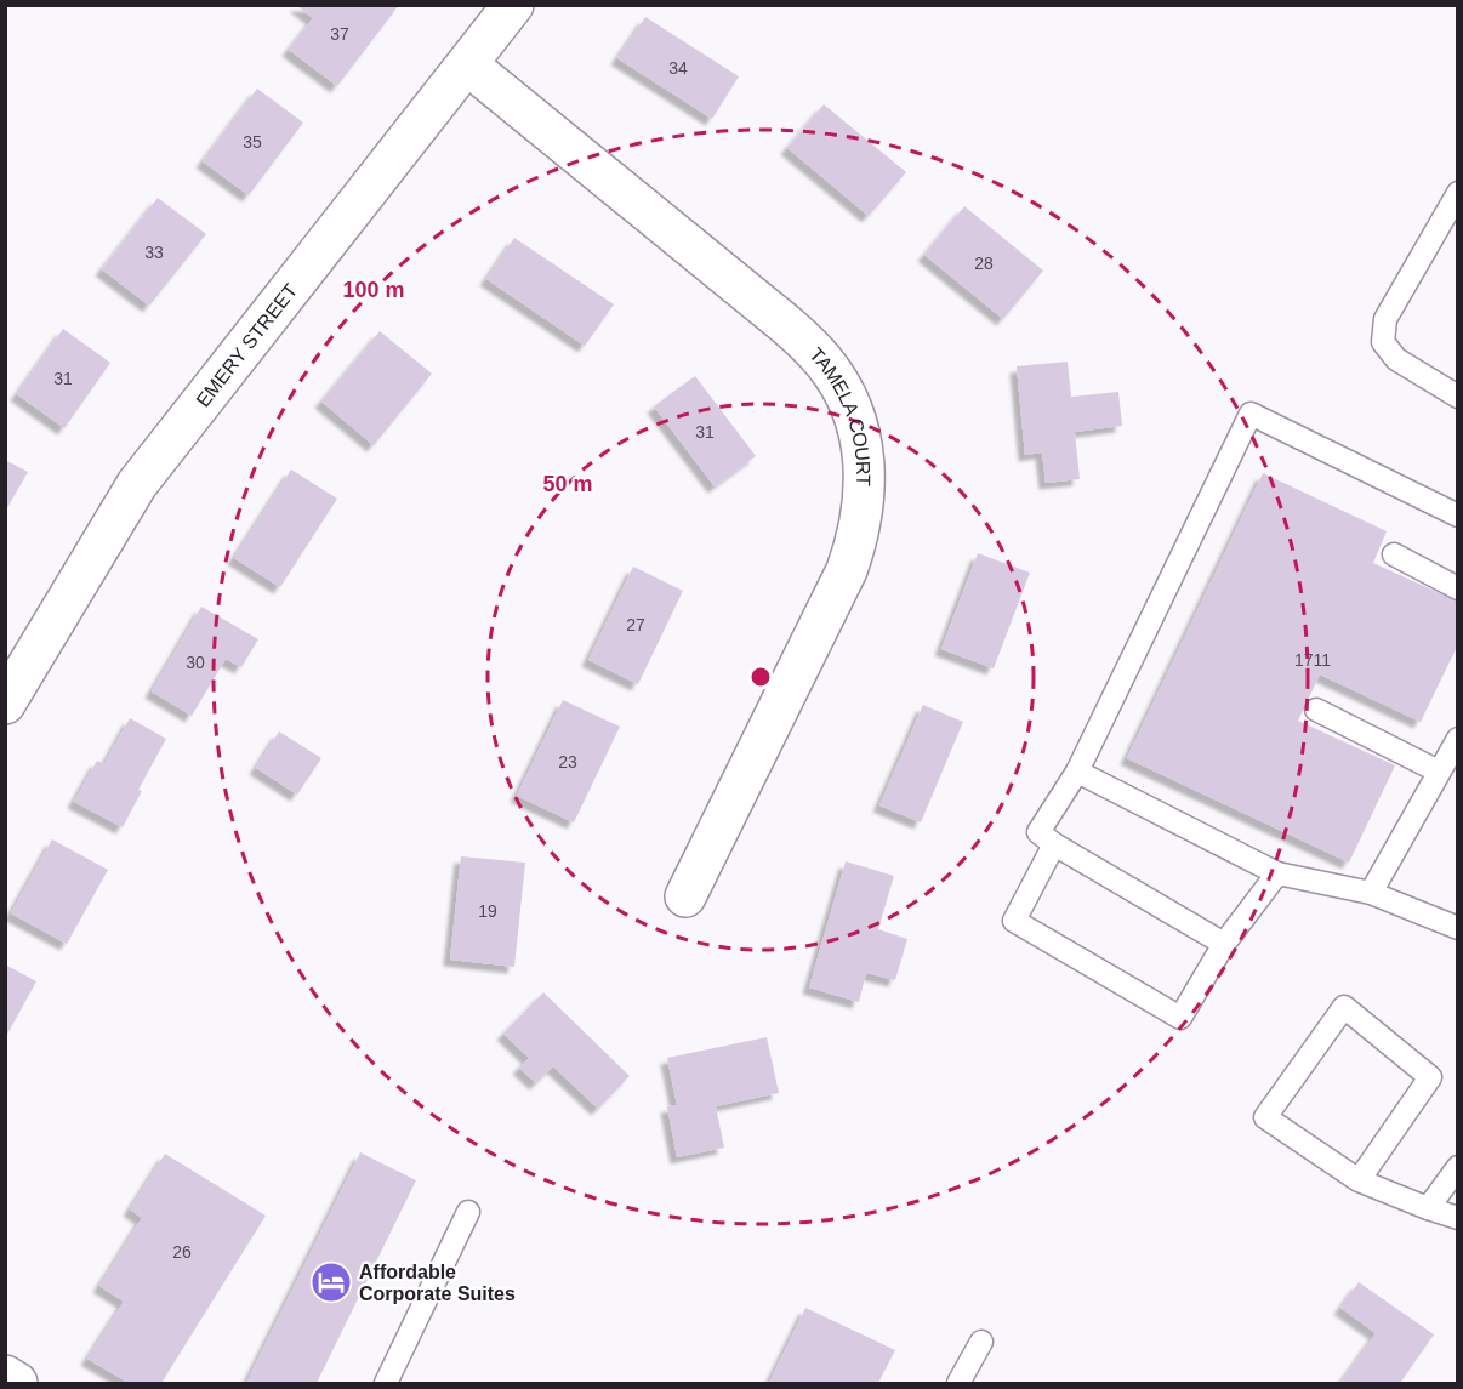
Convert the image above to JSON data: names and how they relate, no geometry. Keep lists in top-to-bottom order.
{
  "streets": {
    "street": ["EMERY STREET", "TAMELA COURT"]
  },
  "crossings": [
    ["EMERY STREET", "TAMELA COURT"]
  ],
  "places": {
    "hotel": ["Affordable Corporate Suites"]
  },
  "house_numbers": [
    "37",
    "34",
    "35",
    "33",
    "28",
    "31",
    "31",
    "27",
    "1711",
    "30",
    "23",
    "19",
    "26"
  ],
  "rings": ["100 m", "50 m"]
}
